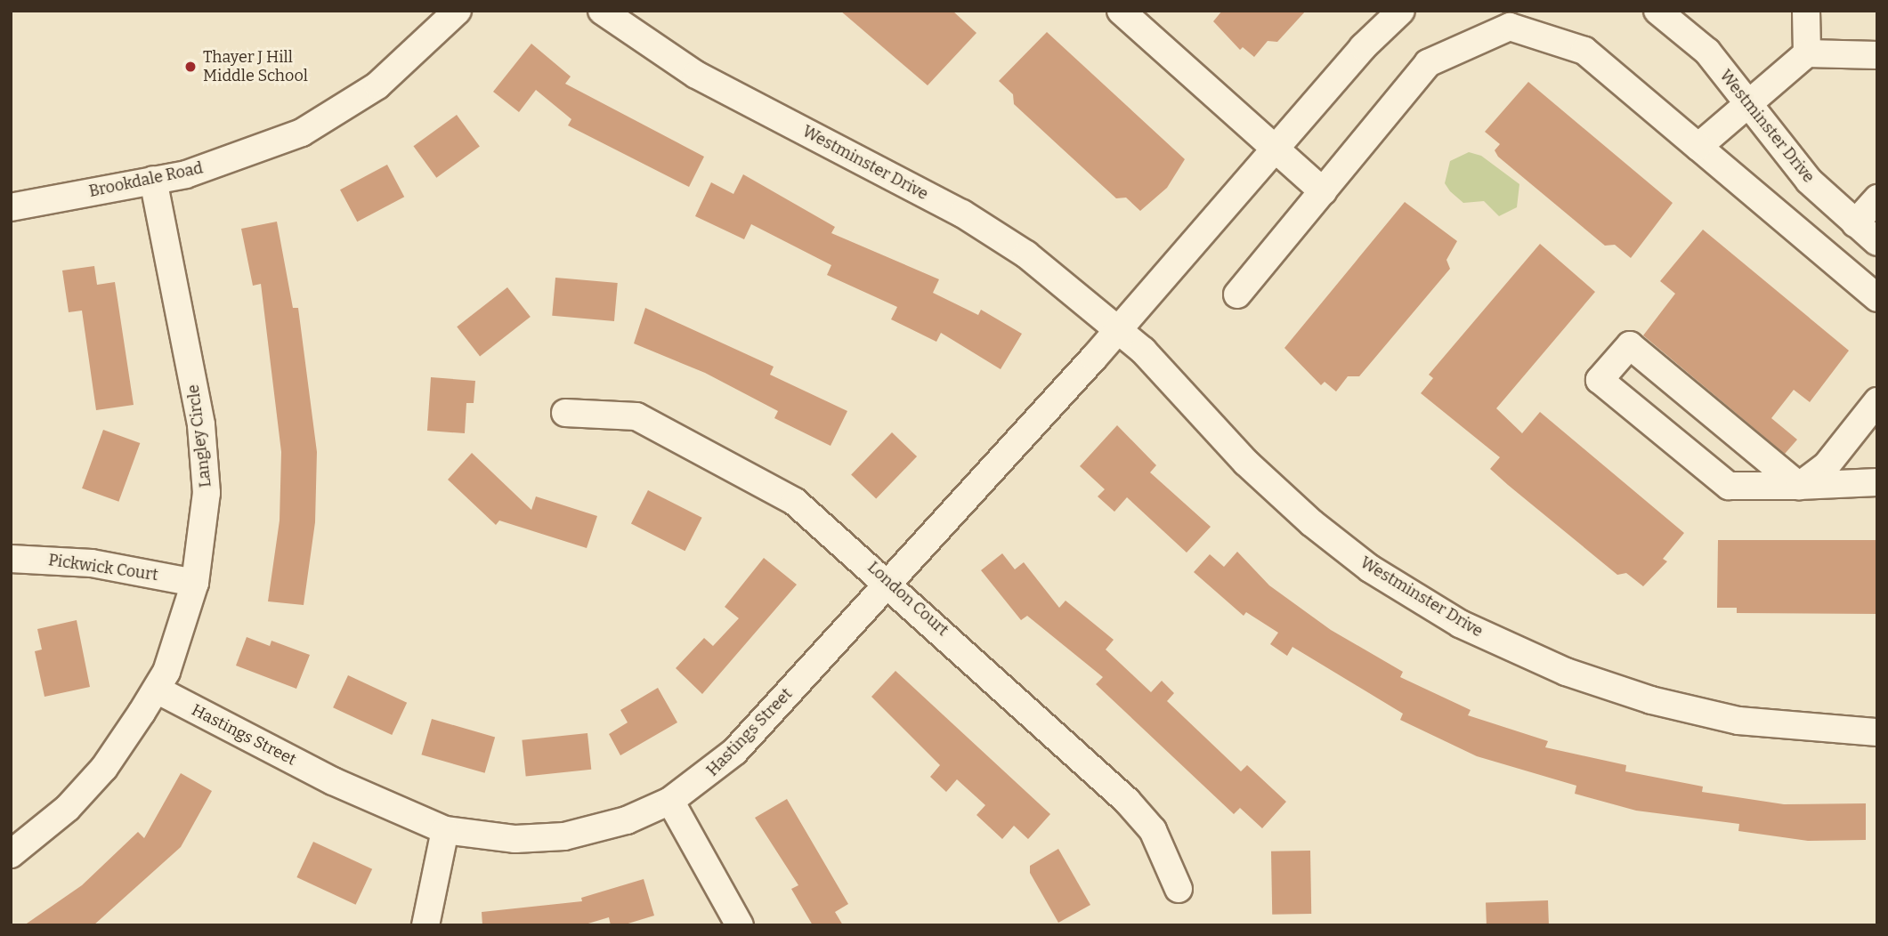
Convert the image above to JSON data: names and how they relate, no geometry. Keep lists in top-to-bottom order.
{
  "streets": {
    "street": [
      "Westminster Drive",
      "Brookdale Road",
      "Langley Circle",
      "Pickwick Court",
      "London Court",
      "Hastings Street"
    ]
  },
  "crossings": [
    ["Westminster Drive", "Hastings Street"],
    ["Brookdale Road", "Langley Circle"],
    ["Langley Circle", "Pickwick Court"],
    ["Langley Circle", "Hastings Street"],
    ["London Court", "Hastings Street"]
  ],
  "places": ["Thayer J Hill Middle School"]
}
